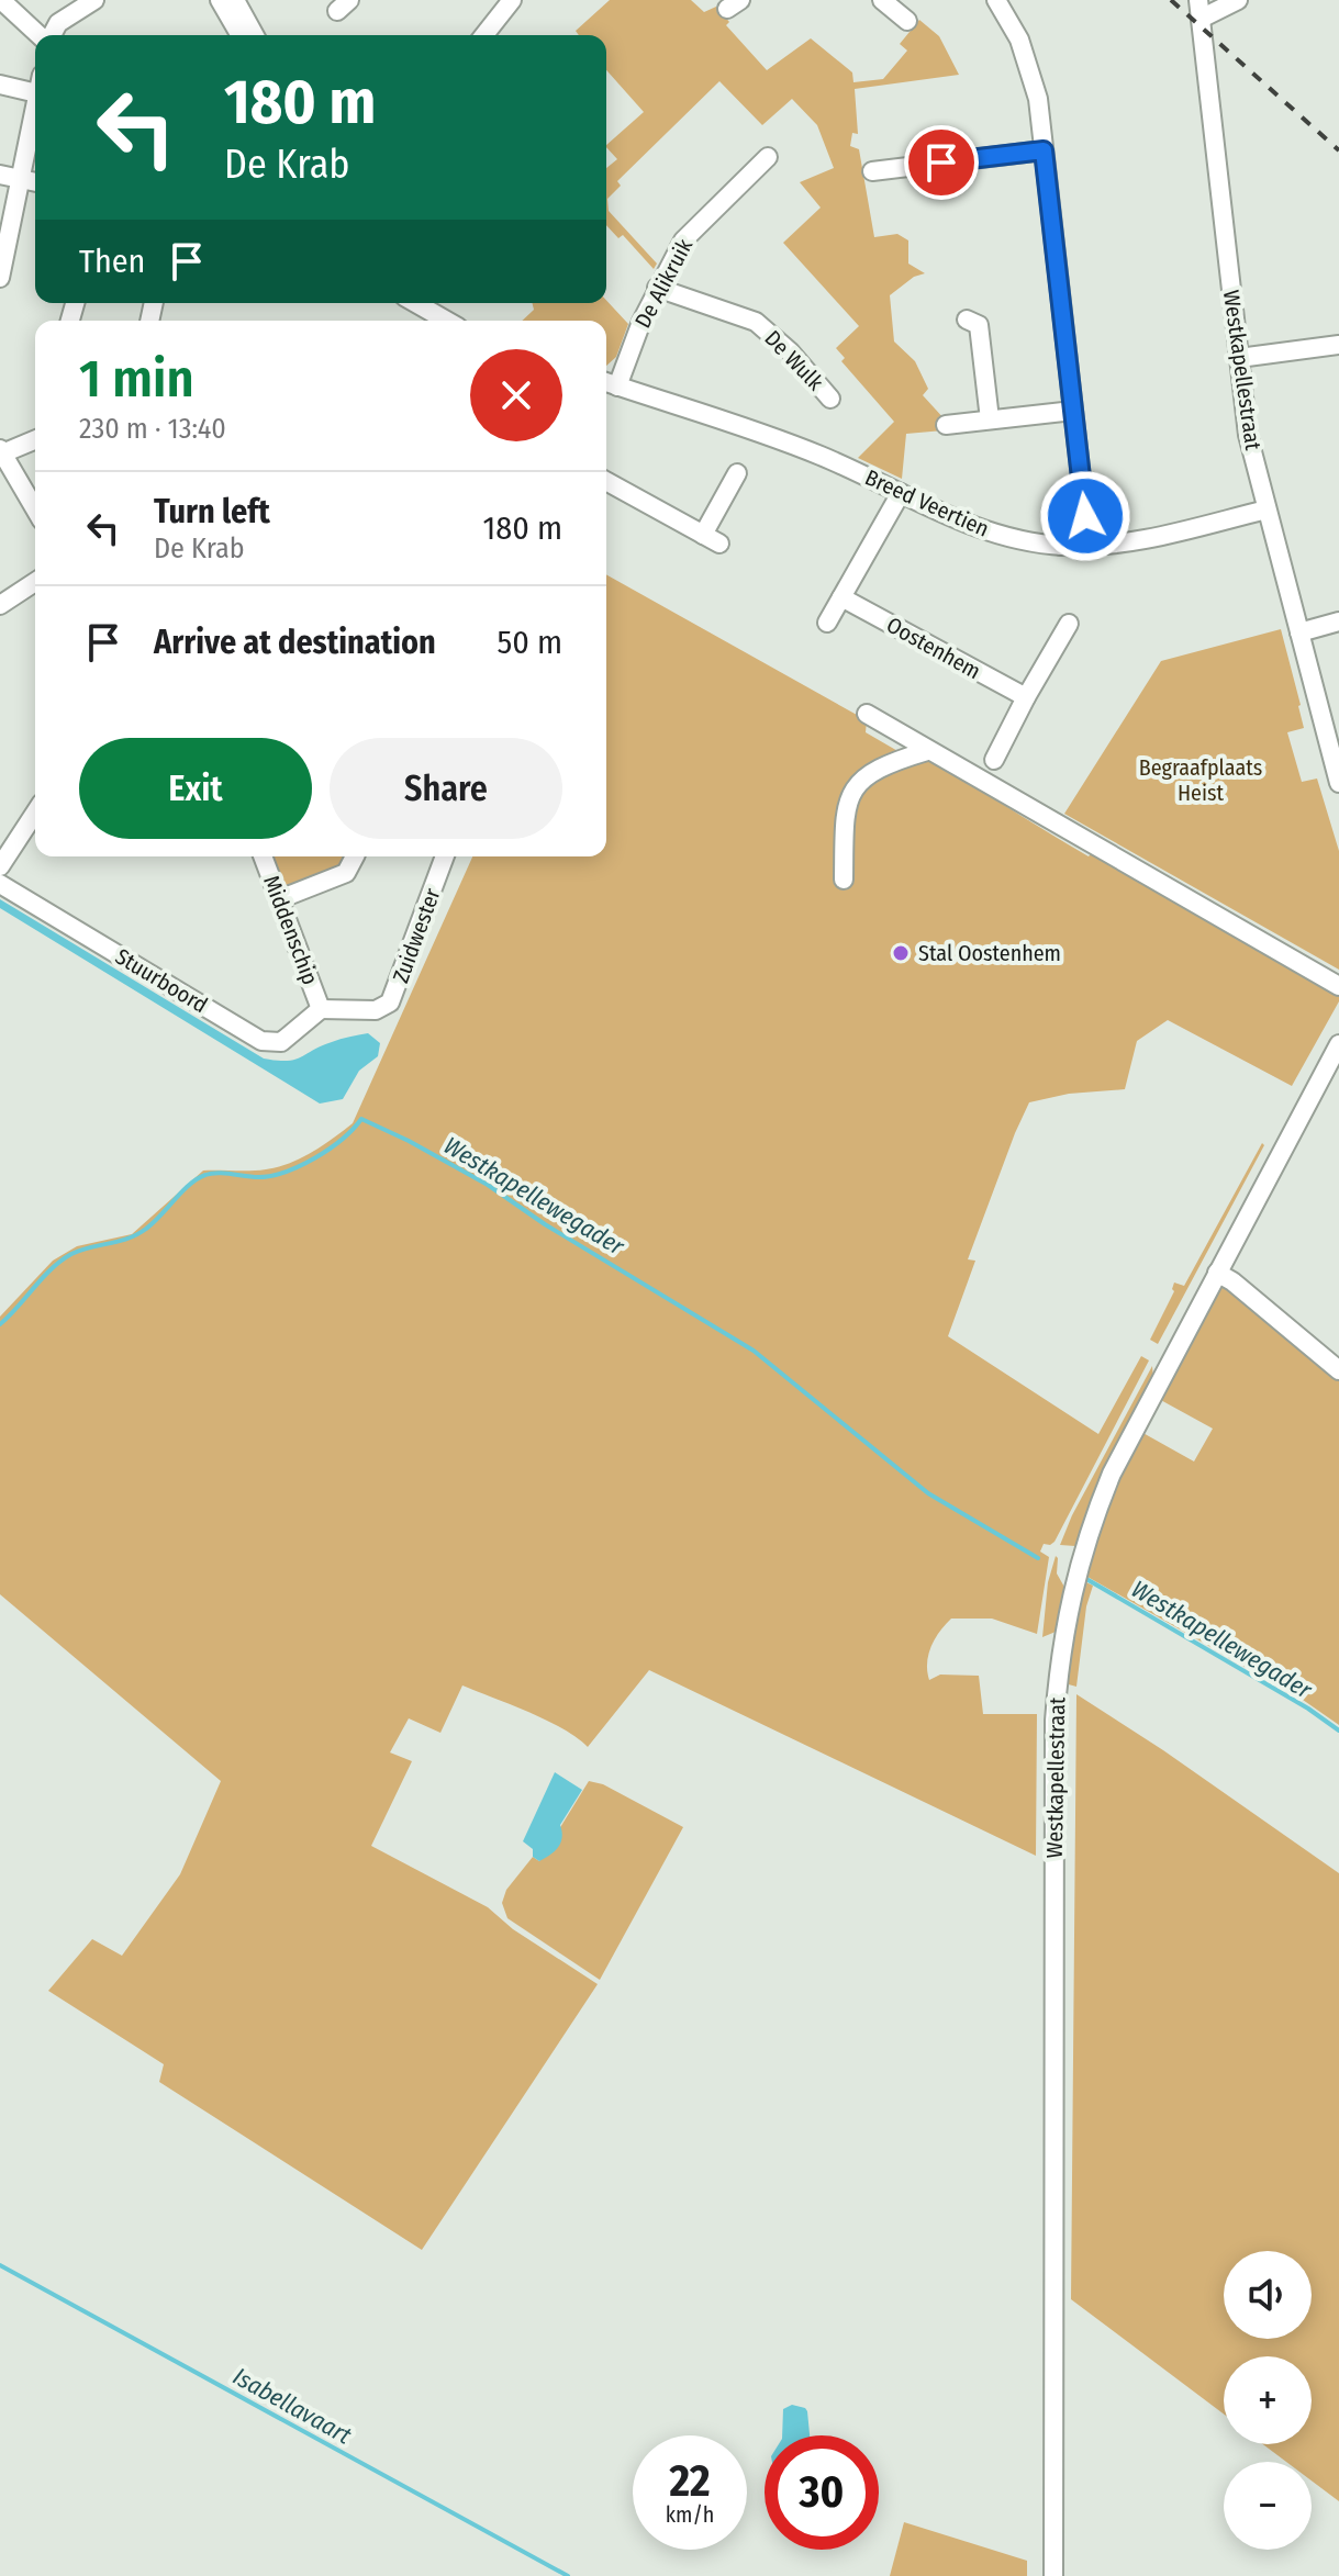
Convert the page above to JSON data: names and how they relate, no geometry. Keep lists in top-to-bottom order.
{
  "streets": {
    "street": [
      "De Alikruik",
      "De Wulk",
      "Westkapellestraat",
      "Breed Veertien",
      "Oostenhem",
      "Middenschip",
      "Zuidwester",
      "Stuurboord"
    ]
  },
  "crossings": [
    ["De Alikruik", "De Wulk"],
    ["De Alikruik", "Breed Veertien"],
    ["Westkapellestraat", "Breed Veertien"],
    ["Middenschip", "Zuidwester"],
    ["Middenschip", "Stuurboord"],
    ["Zuidwester", "Stuurboord"]
  ],
  "water": ["Westkapellewegader", "Isabellavaart"],
  "parks": ["Begraafplaats Heist"],
  "places": ["Stal Oostenhem"],
  "page": {
    "turn": ["180 m", "De Krab"],
    "then": "Then",
    "heading": ["1 min", "230 m · 13:40"],
    "list": [
      {
        "name": "Turn left",
        "note": "De Krab",
        "value": "180 m"
      },
      {
        "name": "Arrive at destination",
        "value": "50 m"
      }
    ],
    "buttons": ["Exit", "Share"],
    "map_buttons": ["+", "−"],
    "speed": "22 km/h",
    "limit": "30"
  }
}
